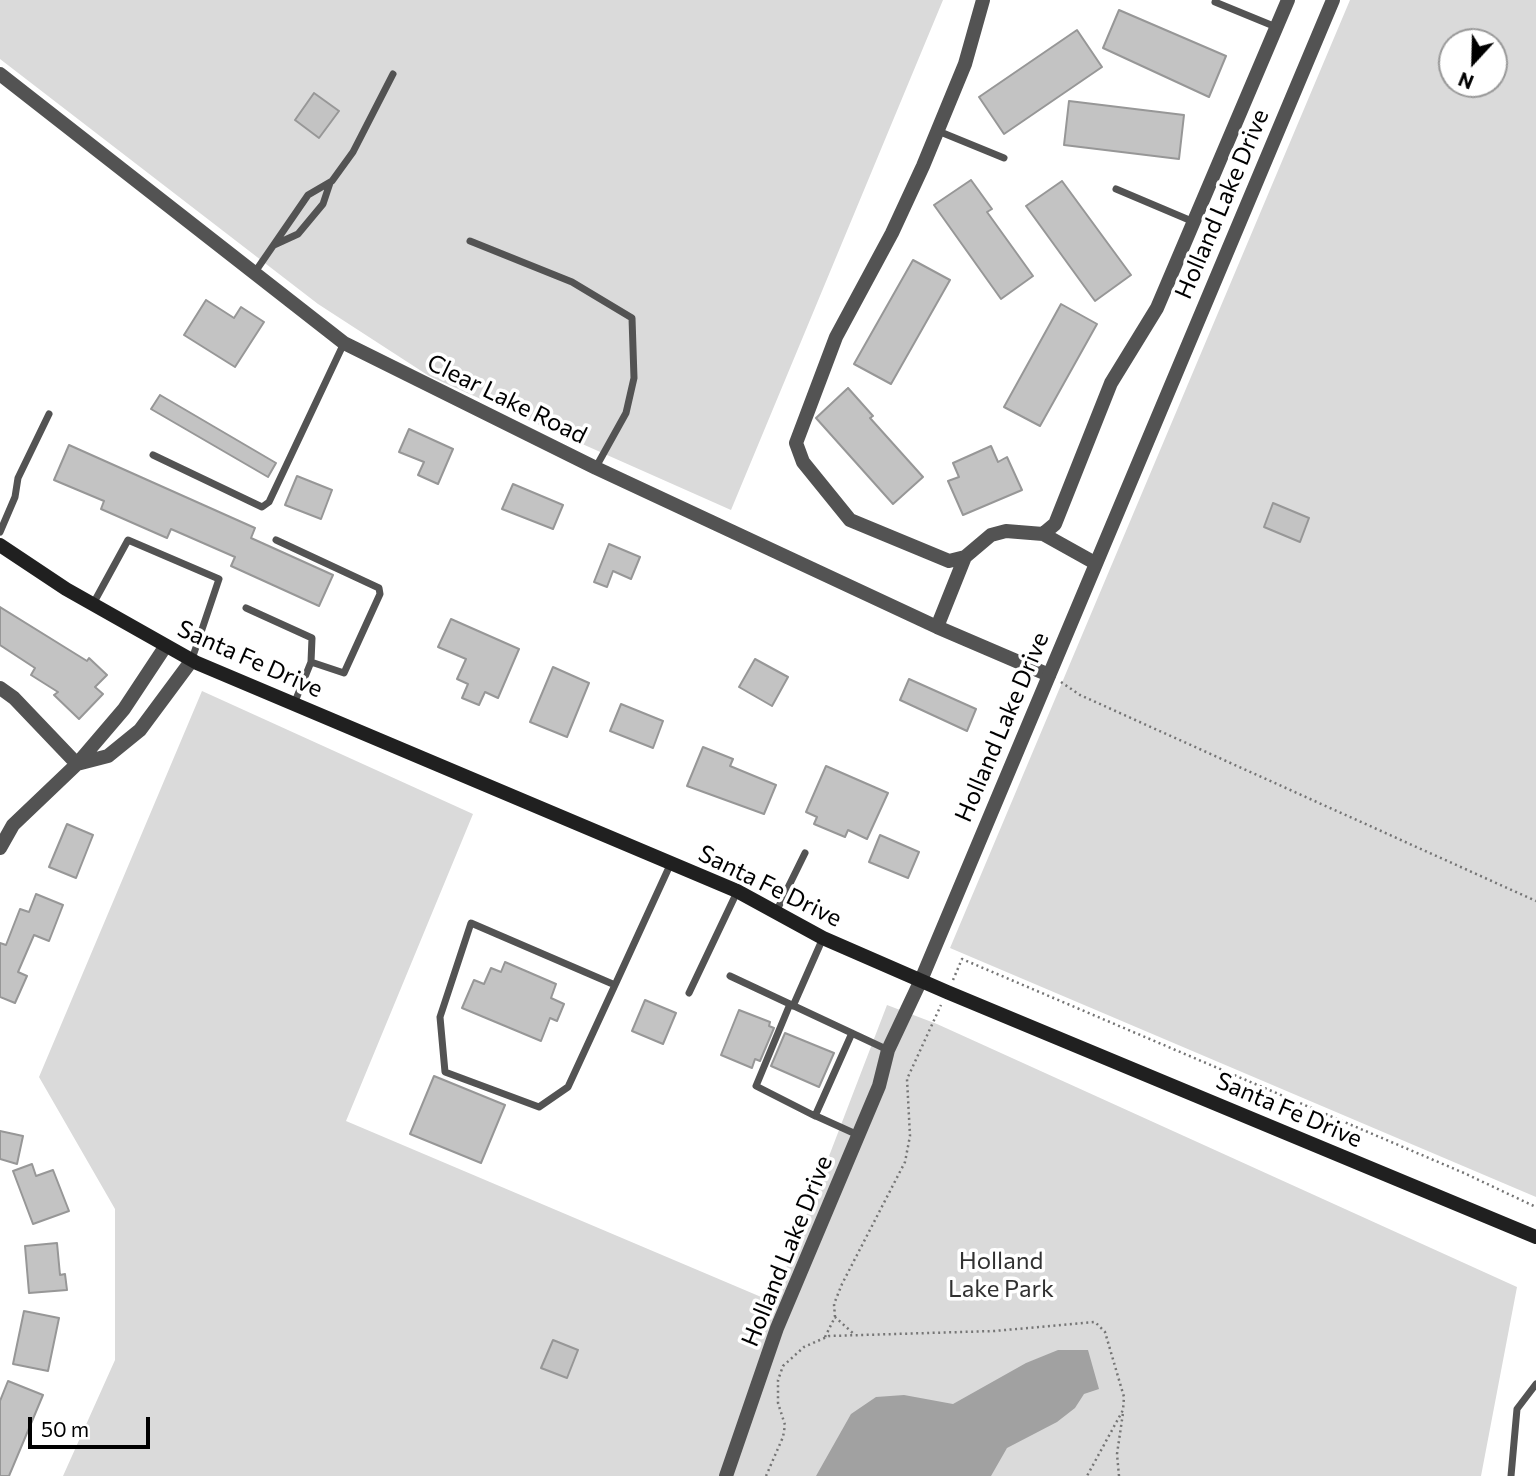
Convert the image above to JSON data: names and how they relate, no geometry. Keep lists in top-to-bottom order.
{
  "streets": {
    "main road": ["Santa Fe Drive"],
    "street": ["Holland Lake Drive", "Clear Lake Road"]
  },
  "crossings": [
    ["Holland Lake Drive", "Clear Lake Road"],
    ["Holland Lake Drive", "Santa Fe Drive"]
  ],
  "parks": ["Holland Lake Park"],
  "scale_bar": "50 m",
  "north": "bottom"
}
